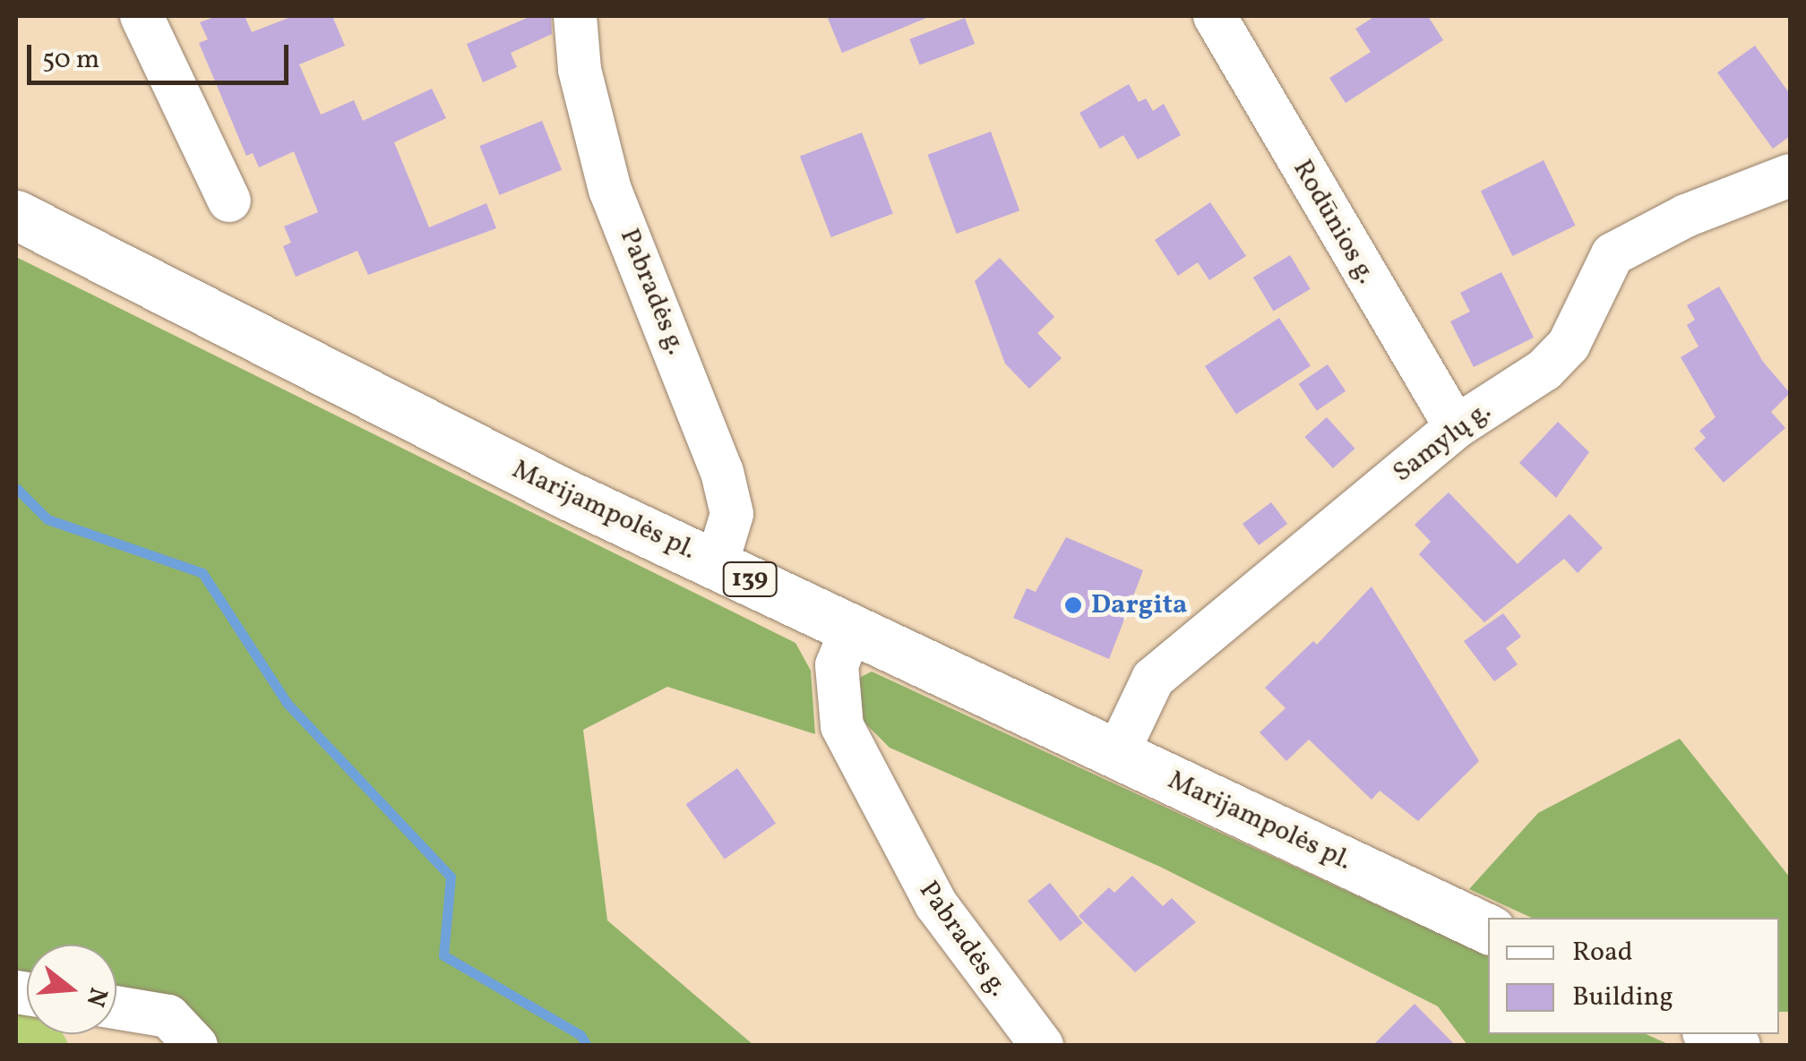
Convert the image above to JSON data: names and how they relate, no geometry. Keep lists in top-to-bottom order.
{
  "streets": {
    "main road": ["Marijampolės pl.", "139"],
    "street": ["Rodūnios g.", "Pabradės g.", "Samylų g."]
  },
  "crossings": [
    ["Rodūnios g.", "Samylų g."],
    ["Pabradės g.", "Marijampolės pl."],
    ["Samylų g.", "Marijampolės pl."]
  ],
  "places": ["Dargita"],
  "legend": ["Road", "Building"],
  "scale_bar": "50 m",
  "north": "right"
}
